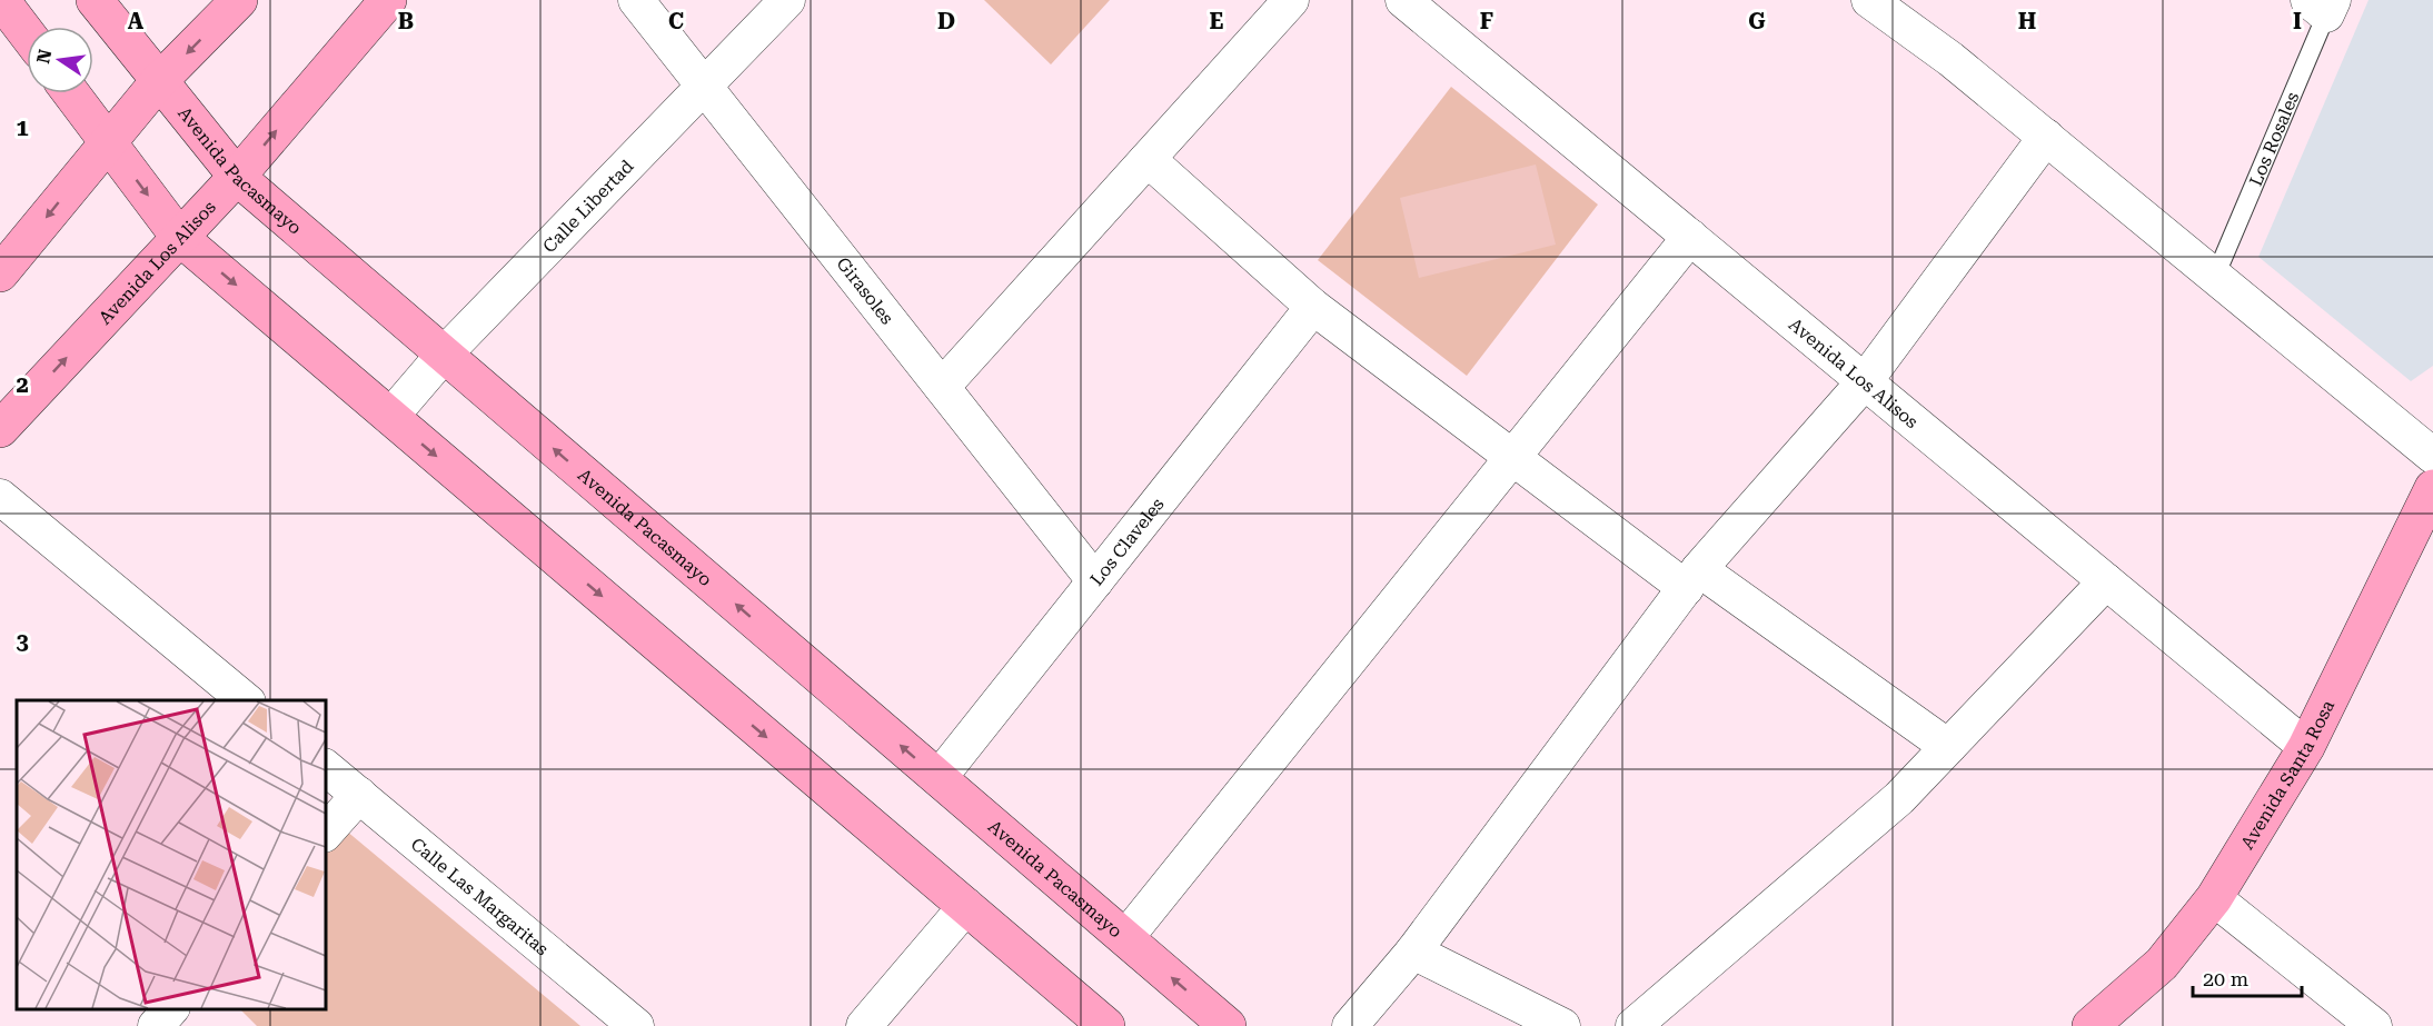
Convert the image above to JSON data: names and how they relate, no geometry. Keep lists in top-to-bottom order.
{
  "streets": {
    "main road": ["Avenida Pacasmayo", "Avenida Los Alisos", "Avenida Santa Rosa"],
    "street": [
      "Calle Libertad",
      "Girasoles",
      "Los Claveles",
      "Calle Las Margaritas"
    ],
    "lane": ["Los Rosales"]
  },
  "crossings": [
    ["Avenida Pacasmayo", "Calle Libertad"],
    ["Avenida Pacasmayo", "Avenida Los Alisos"],
    ["Avenida Pacasmayo", "Los Claveles"],
    ["Calle Libertad", "Girasoles"],
    ["Avenida Los Alisos", "Avenida Santa Rosa"],
    ["Girasoles", "Los Claveles"]
  ],
  "scale_bar": "20 m",
  "north": "left",
  "grid": {
    "columns": [
      "A",
      "B",
      "C",
      "D",
      "E",
      "F",
      "G",
      "H",
      "I"
    ],
    "rows": ["1", "2", "3"]
  }
}
